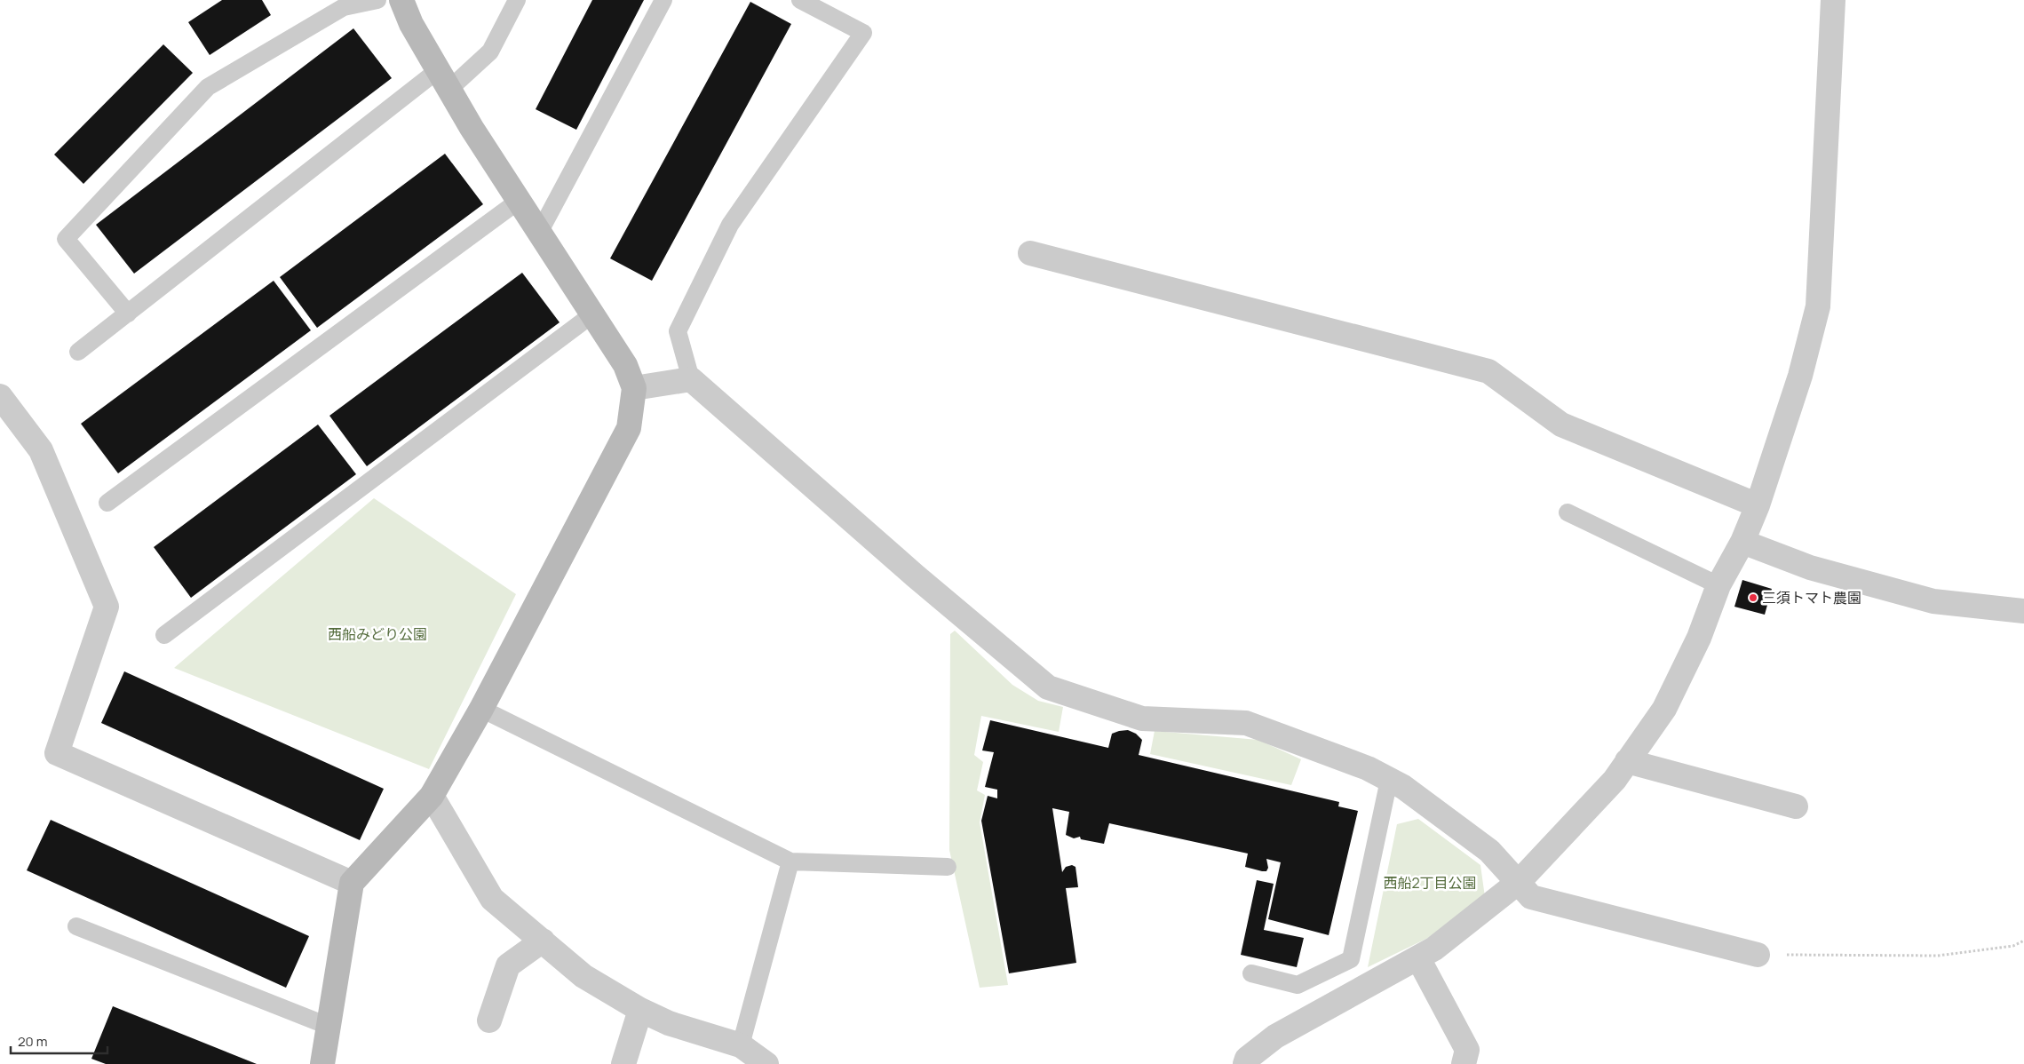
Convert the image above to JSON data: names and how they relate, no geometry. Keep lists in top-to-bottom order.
{
  "parks": ["西船みどり公園", "西船2丁目公園"],
  "places": ["三須トマト農園"],
  "scale_bar": "20 m"
}
